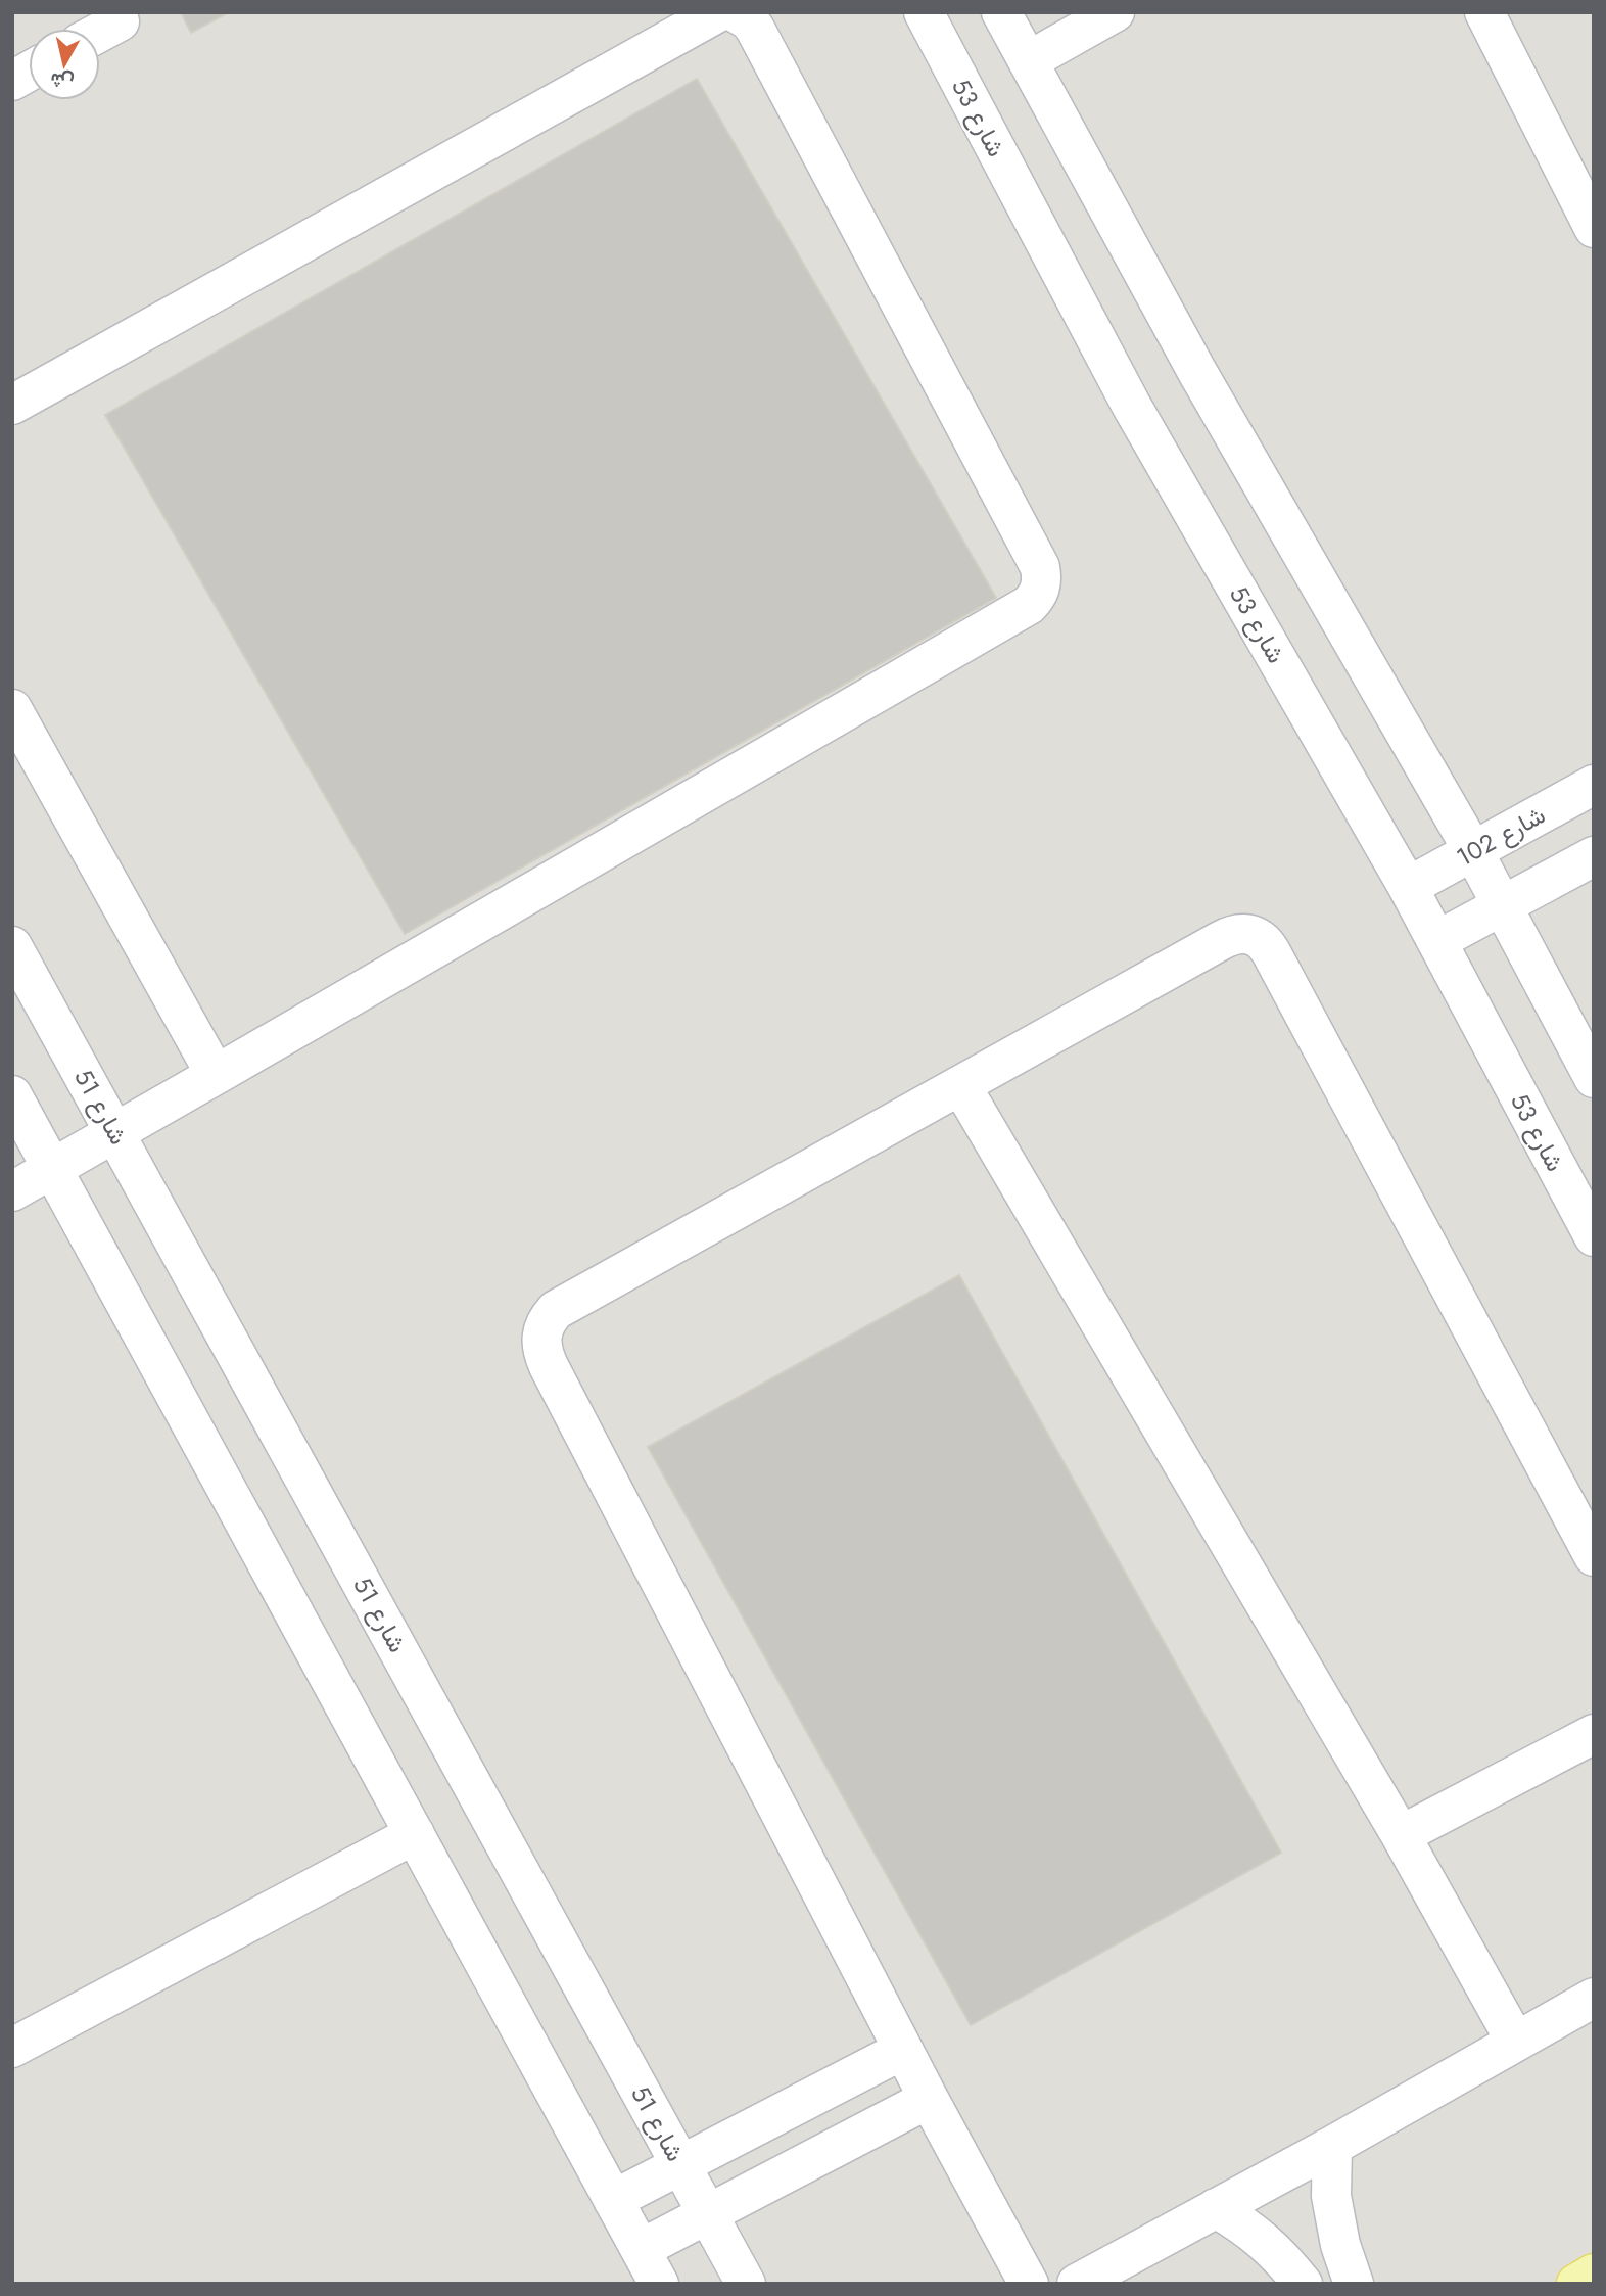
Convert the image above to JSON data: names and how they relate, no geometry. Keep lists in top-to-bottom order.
{
  "streets": {
    "lane": ["شارع 53", "شارع 102", "شارع 51"]
  },
  "crossings": [
    ["شارع 53", "شارع 102"]
  ],
  "north": "bottom"
}
